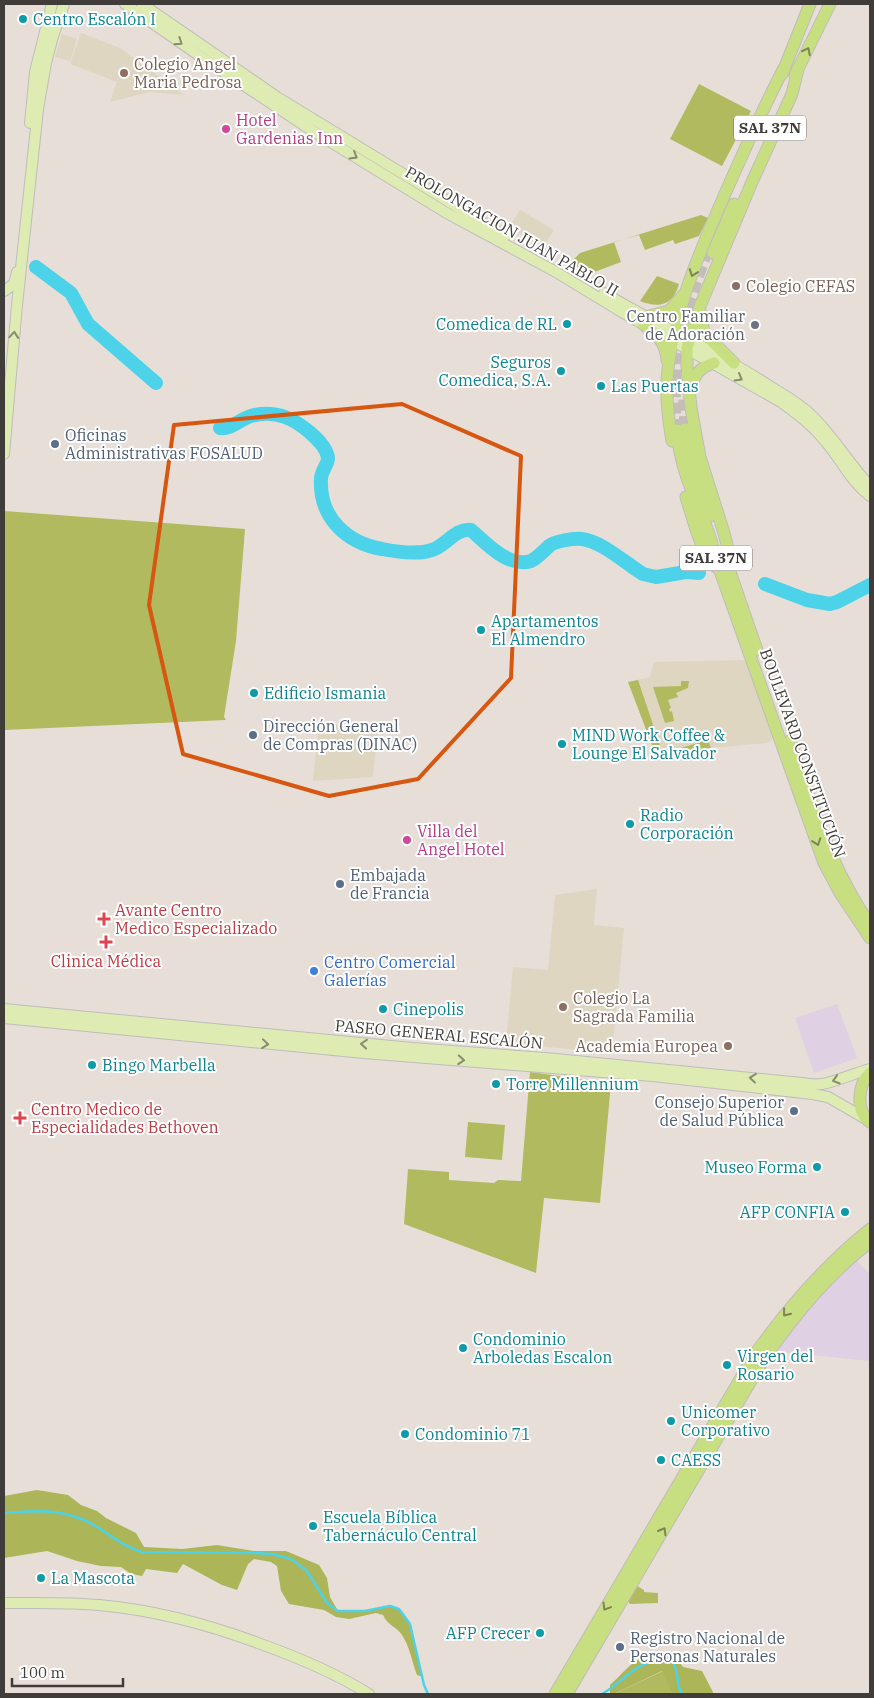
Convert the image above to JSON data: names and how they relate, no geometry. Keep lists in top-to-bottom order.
{
  "streets": {
    "highway": ["SAL 37N", "BOULEVARD CONSTITUCIÓN"],
    "main road": ["PROLONGACION JUAN PABLO II", "PASEO GENERAL ESCALÓN"]
  },
  "crossings": [
    ["PROLONGACION JUAN PABLO II", "BOULEVARD CONSTITUCIÓN"]
  ],
  "places": {
    "other": [
      "Centro Escalón I",
      "Colegio Angel Maria Pedrosa",
      "Hotel Gardenias Inn",
      "Colegio CEFAS",
      "Comedica de RL",
      "Centro Familiar de Adoración",
      "Seguros Comedica, S.A.",
      "Las Puertas",
      "Oficinas Administrativas FOSALUD",
      "Apartamentos El Almendro",
      "Edificio Ismania",
      "Dirección General de Compras (DINAC)",
      "MIND Work Coffee & Lounge El Salvador",
      "Radio Corporación",
      "Villa del Angel Hotel",
      "Embajada de Francia",
      "Centro Comercial Galerías",
      "Colegio La Sagrada Familia",
      "Cinepolis",
      "Academia Europea",
      "Bingo Marbella",
      "Torre Millennium",
      "Consejo Superior de Salud Pública",
      "Museo Forma",
      "AFP CONFIA",
      "Condominio Arboledas Escalon",
      "Virgen del Rosario",
      "Unicomer Corporativo",
      "Condominio 71",
      "CAESS",
      "Escuela Bíblica Tabernáculo Central",
      "La Mascota",
      "AFP Crecer",
      "Registro Nacional de Personas Naturales"
    ],
    "health": ["Avante Centro Medico Especializado", "Clinica Médica", "Centro Medico de Especialidades Bethoven"]
  },
  "scale_bar": "100 m"
}
